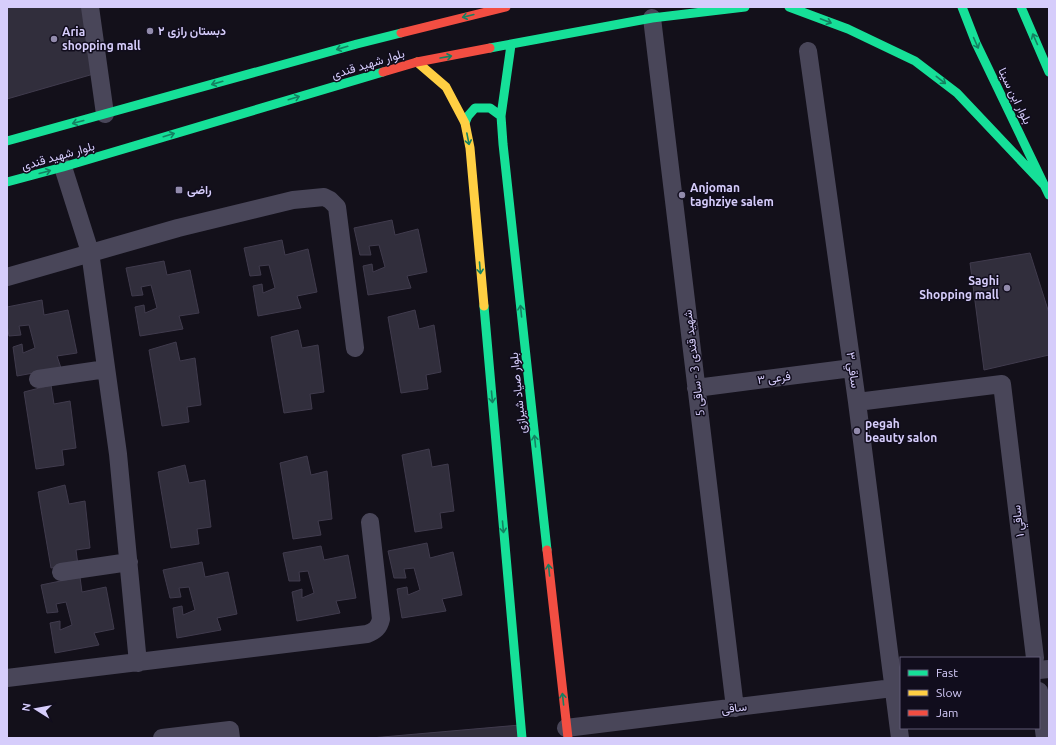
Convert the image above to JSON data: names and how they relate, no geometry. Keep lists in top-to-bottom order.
{
  "streets": {
    "main road": ["بلوار شهید قندی", "بلوار ابن سینا", "بلوار صیاد شیرازی"],
    "street": [
      "شهید قندی 3 - ساقی 5",
      "ساقي ۳",
      "فرعی ۳",
      "ساقي ۱",
      "ساقی"
    ]
  },
  "crossings": [
    ["بلوار شهید قندی", "شهید قندی 3 - ساقی 5"],
    ["بلوار شهید قندی", "بلوار صیاد شیرازی"],
    ["شهید قندی 3 - ساقی 5", "فرعی ۳"],
    ["شهید قندی 3 - ساقی 5", "ساقی"],
    ["ساقي ۳", "فرعی ۳"],
    ["ساقي ۳", "ساقي ۱"],
    ["ساقي ۳", "ساقی"],
    ["بلوار صیاد شیرازی", "ساقی"]
  ],
  "places": {
    "other": [
      "دبستان رازی ۲",
      "Aria shopping mall",
      "Anjoman taghziye salem",
      "Saghi Shopping mall",
      "pegah beauty salon"
    ],
    "transit": ["راضی"]
  },
  "legend": ["Fast", "Slow", "Jam"],
  "north": "left"
}
